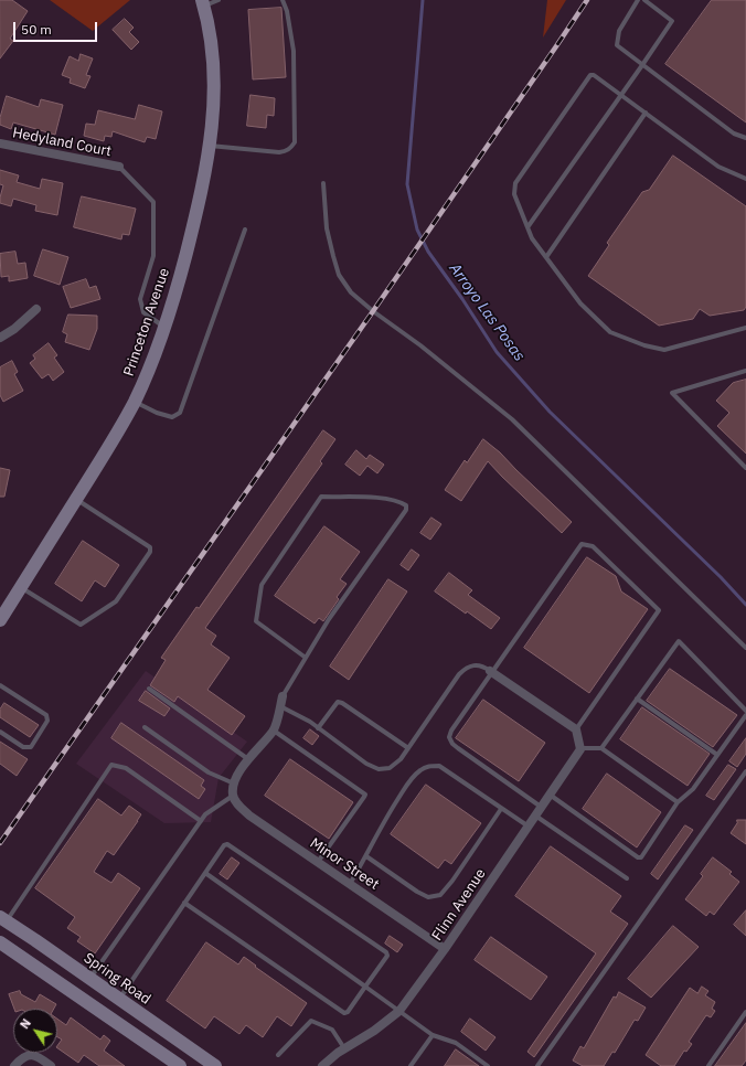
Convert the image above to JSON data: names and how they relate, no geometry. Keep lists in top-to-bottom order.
{
  "streets": {
    "street": [
      "Hedyland Court",
      "Princeton Avenue",
      "Minor Street",
      "Flinn Avenue",
      "Spring Road"
    ]
  },
  "crossings": [
    ["Minor Street", "Flinn Avenue"]
  ],
  "water": ["Arroyo Las Posas"],
  "scale_bar": "50 m",
  "north": "top left"
}
